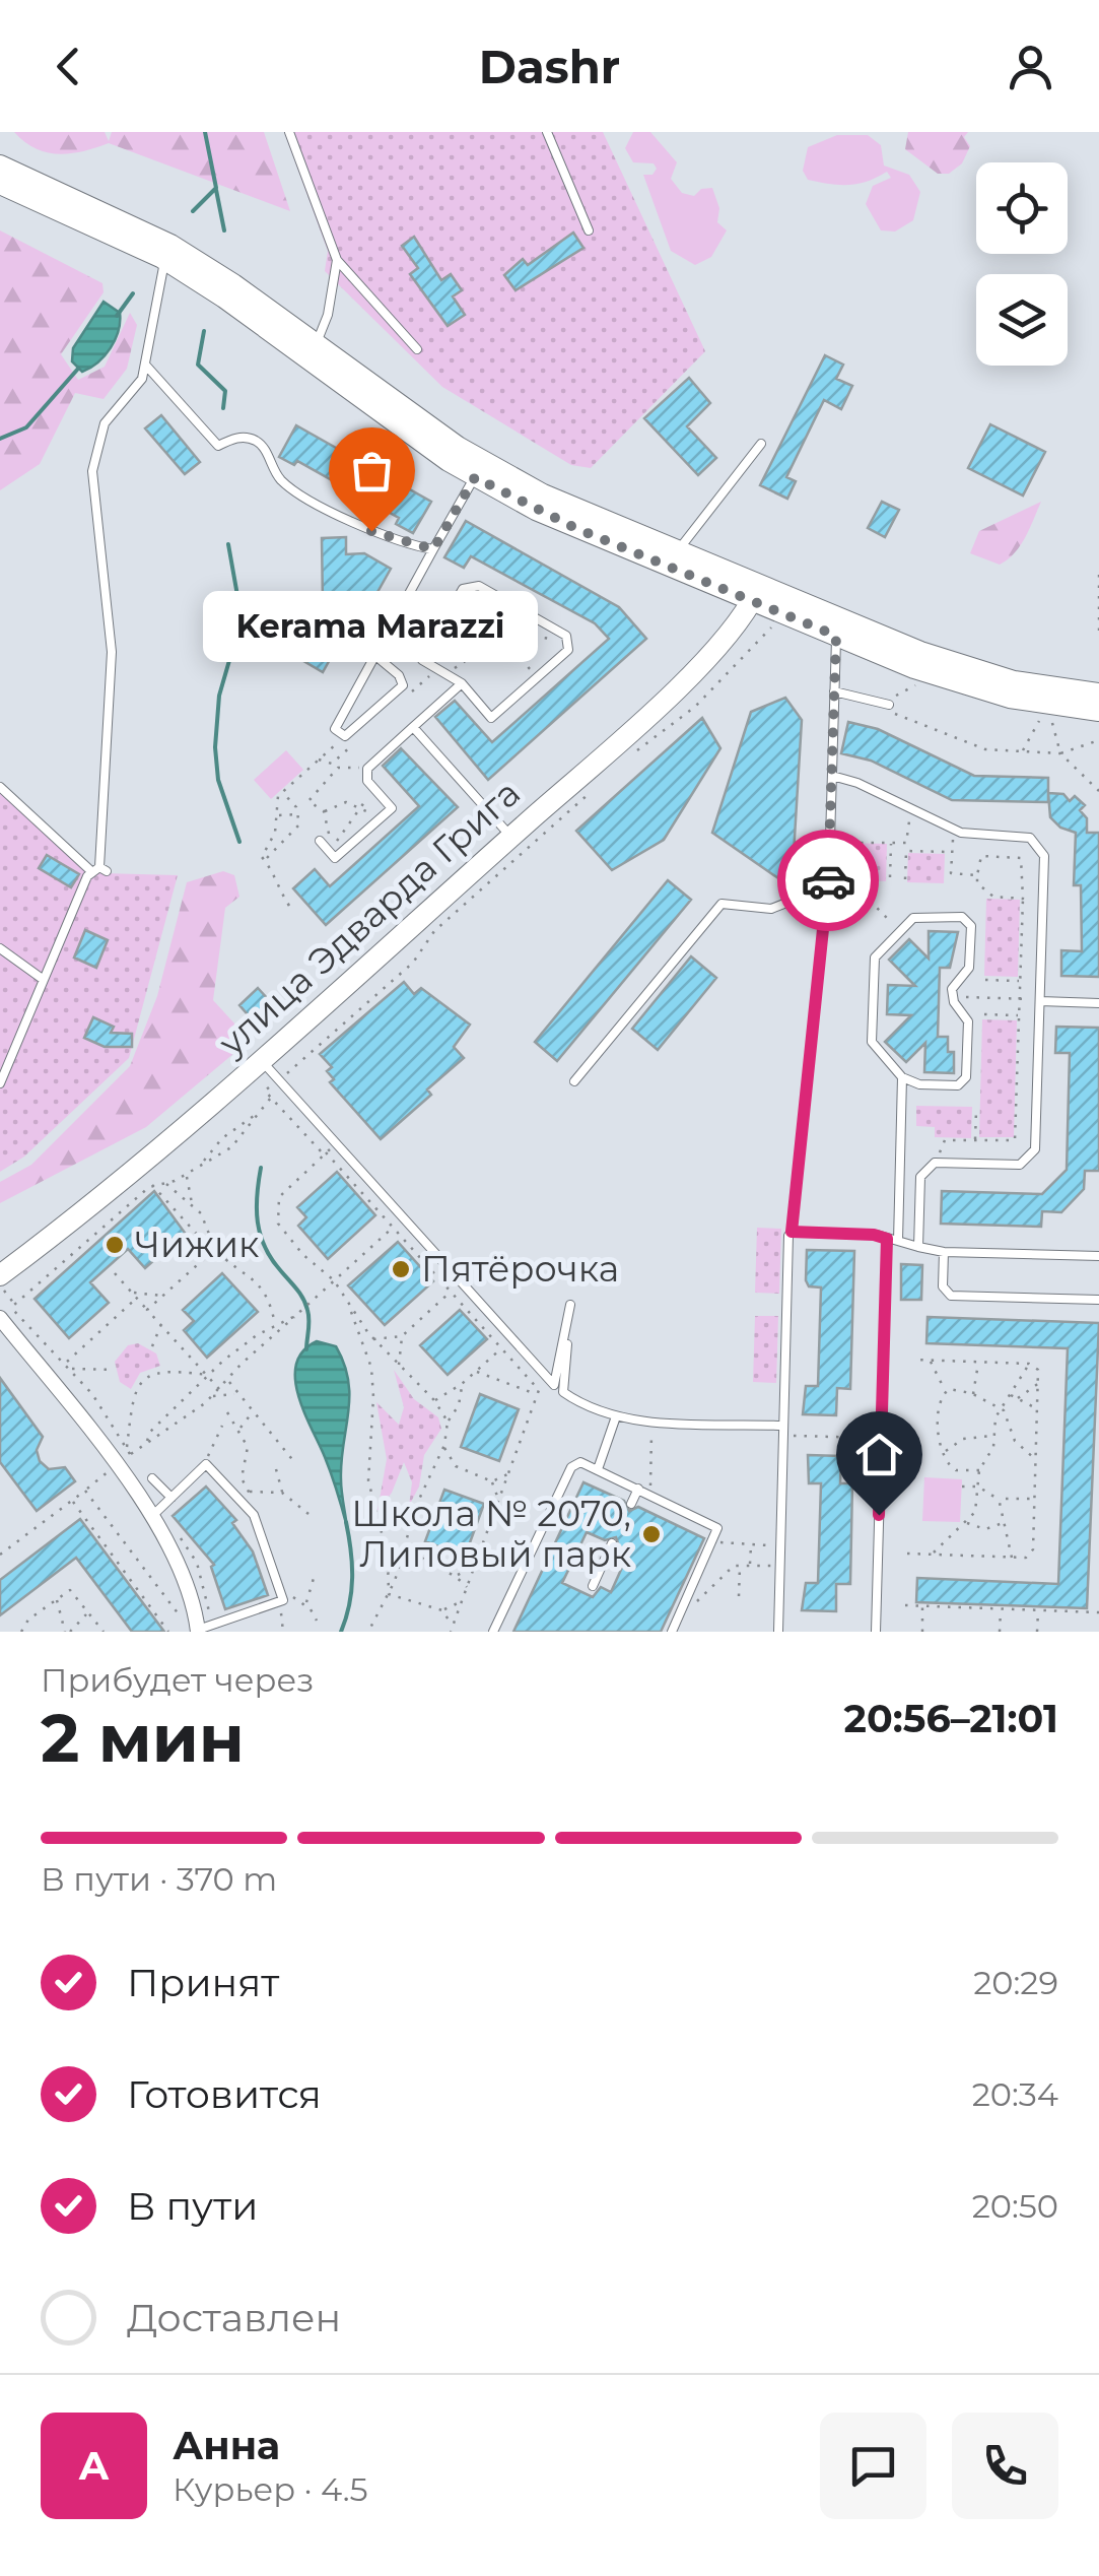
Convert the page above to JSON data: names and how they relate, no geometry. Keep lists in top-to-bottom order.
{
  "streets": {
    "main road": ["улица Эдварда Грига"]
  },
  "places": [
    "Kerama Marazzi",
    "Чижик",
    "Пятёрочка",
    "Школа № 2070, Липовый парк"
  ],
  "page": {
    "header": "Dashr",
    "bubble": "Kerama Marazzi",
    "heading": ["2 мин", "Прибудет через", "20:56–21:01"],
    "panel": ["Анна", "Курьер · 4.5"],
    "bar": "В пути · 370 m",
    "list": [
      ["Принят", "20:29"],
      ["Готовится", "20:34"],
      ["В пути", "20:50"],
      "Доставлен"
    ],
    "round": "А"
  }
}
